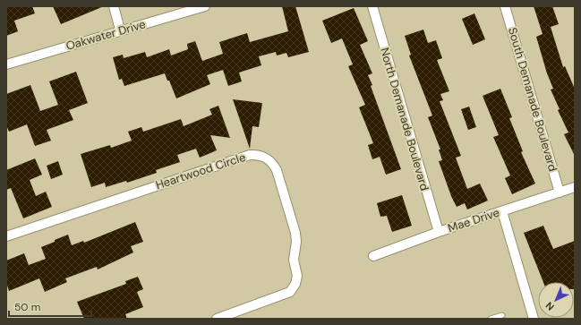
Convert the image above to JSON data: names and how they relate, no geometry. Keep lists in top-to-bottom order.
{
  "streets": {
    "street": [
      "Oakwater Drive",
      "South Demanade Boulevard",
      "North Demanade Boulevard",
      "Heartwood Circle",
      "Mae Drive"
    ]
  },
  "crossings": [
    ["South Demanade Boulevard", "Mae Drive"],
    ["North Demanade Boulevard", "Mae Drive"]
  ],
  "scale_bar": "50 m",
  "north": "bottom left"
}
